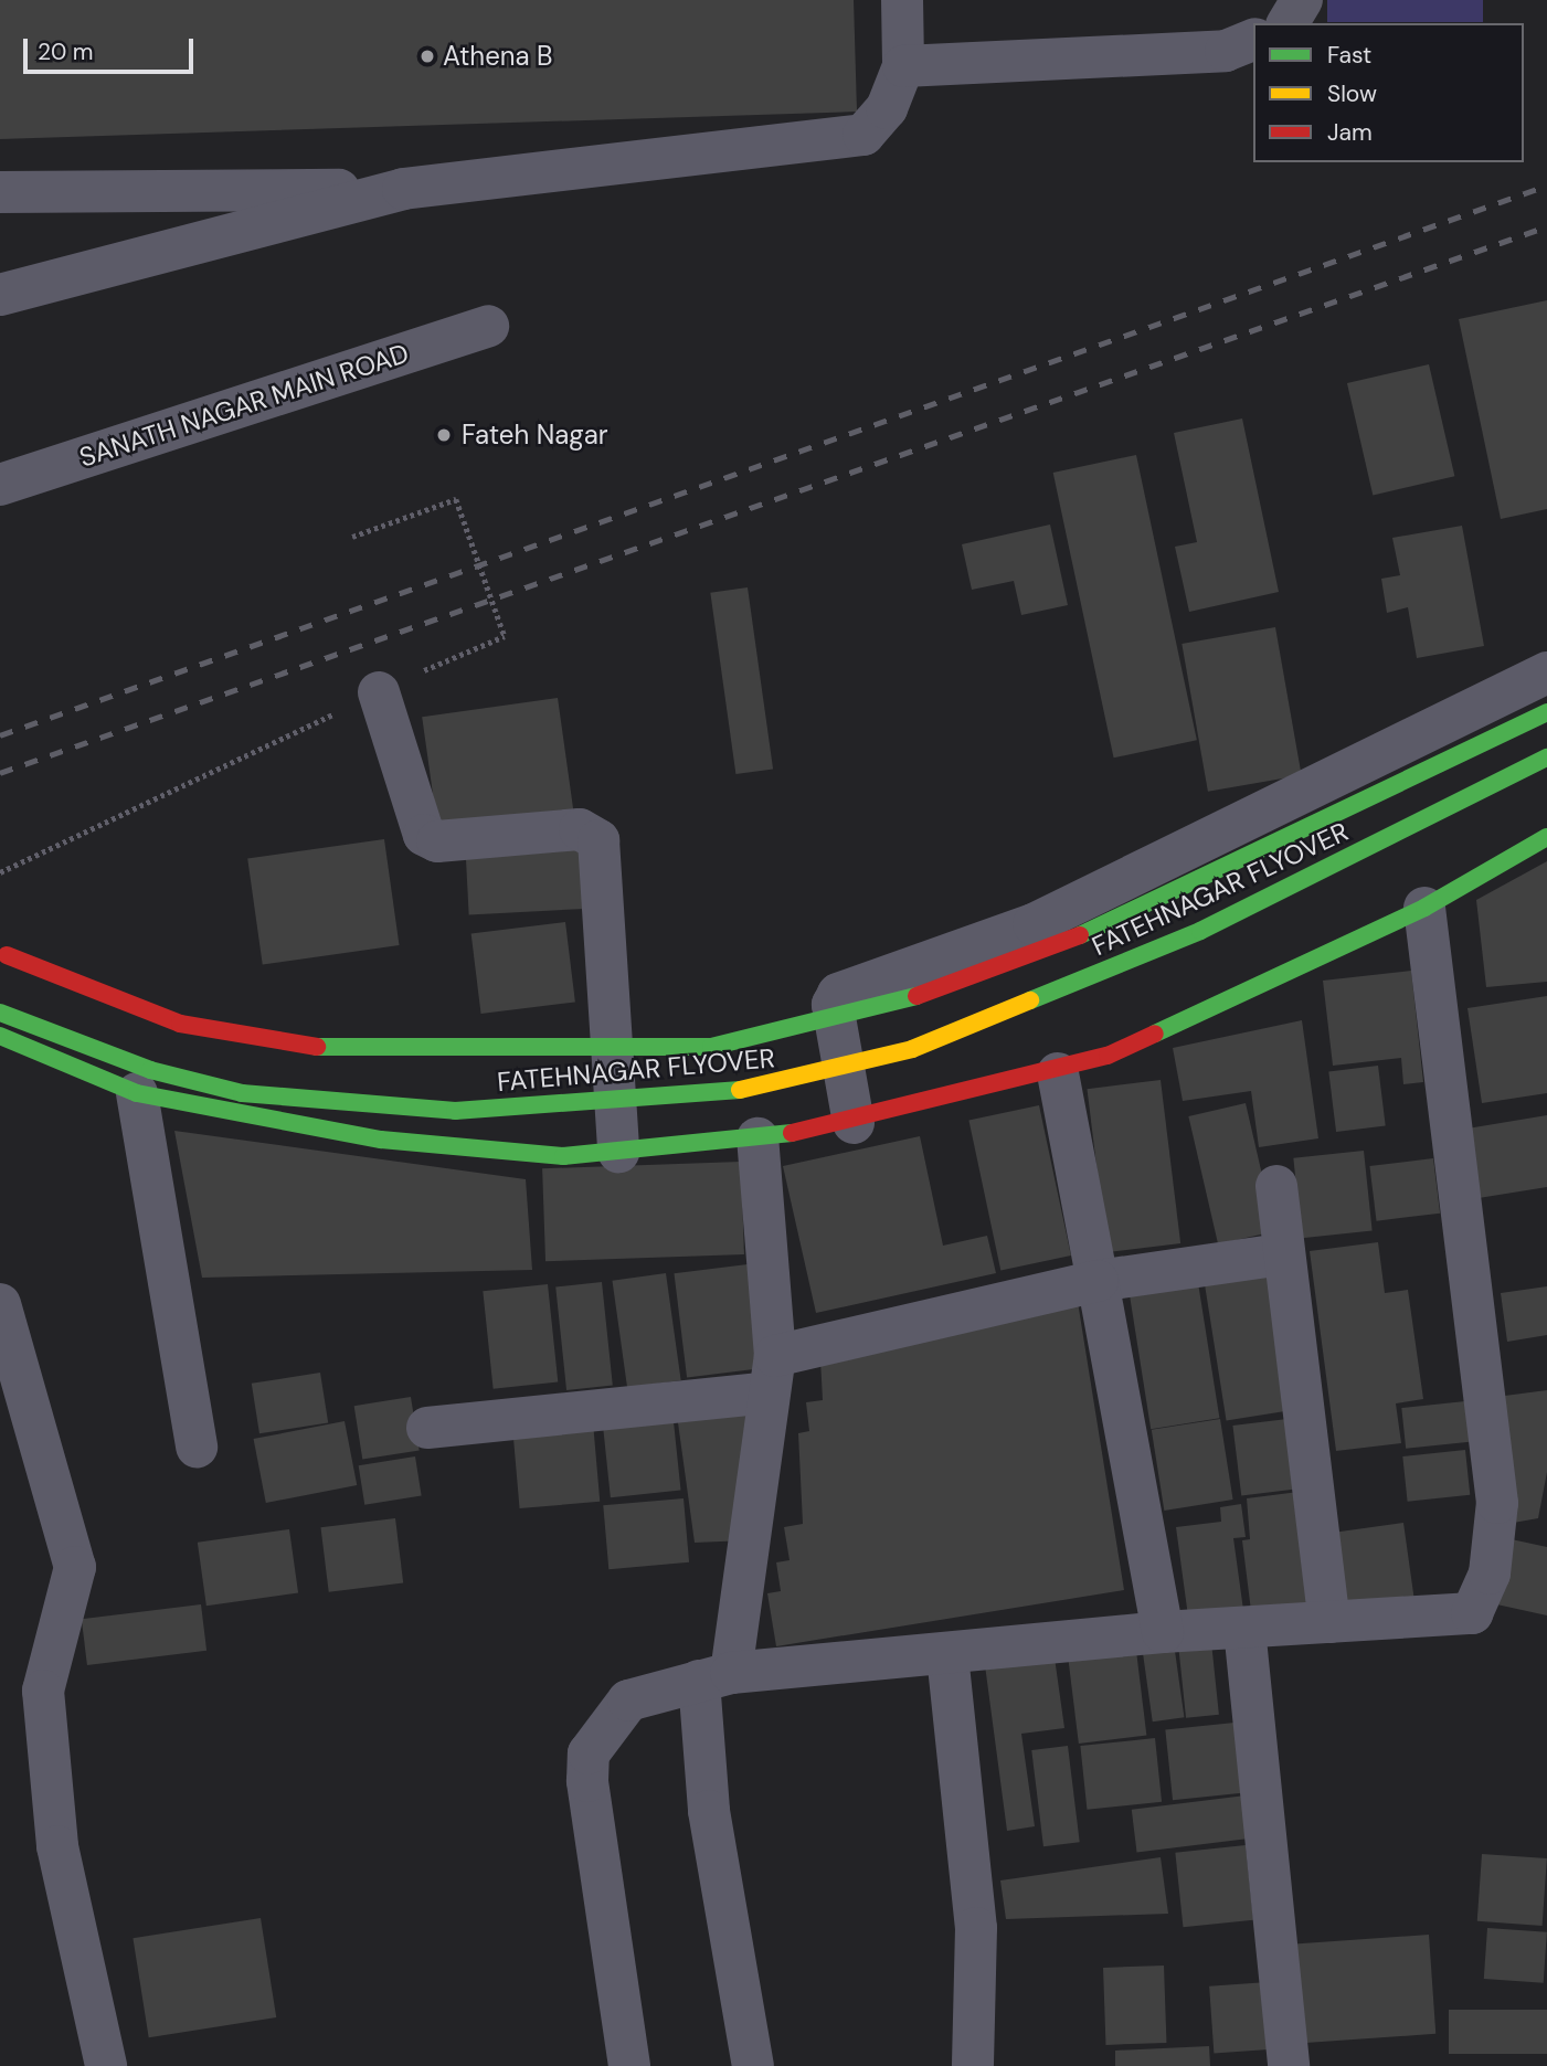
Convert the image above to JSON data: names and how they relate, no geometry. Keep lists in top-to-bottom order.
{
  "streets": {
    "main road": ["FATEHNAGAR FLYOVER"],
    "street": ["SANATH NAGAR MAIN ROAD"]
  },
  "places": ["Athena B", "Fateh Nagar"],
  "legend": ["Fast", "Slow", "Jam"],
  "scale_bar": "20 m"
}
